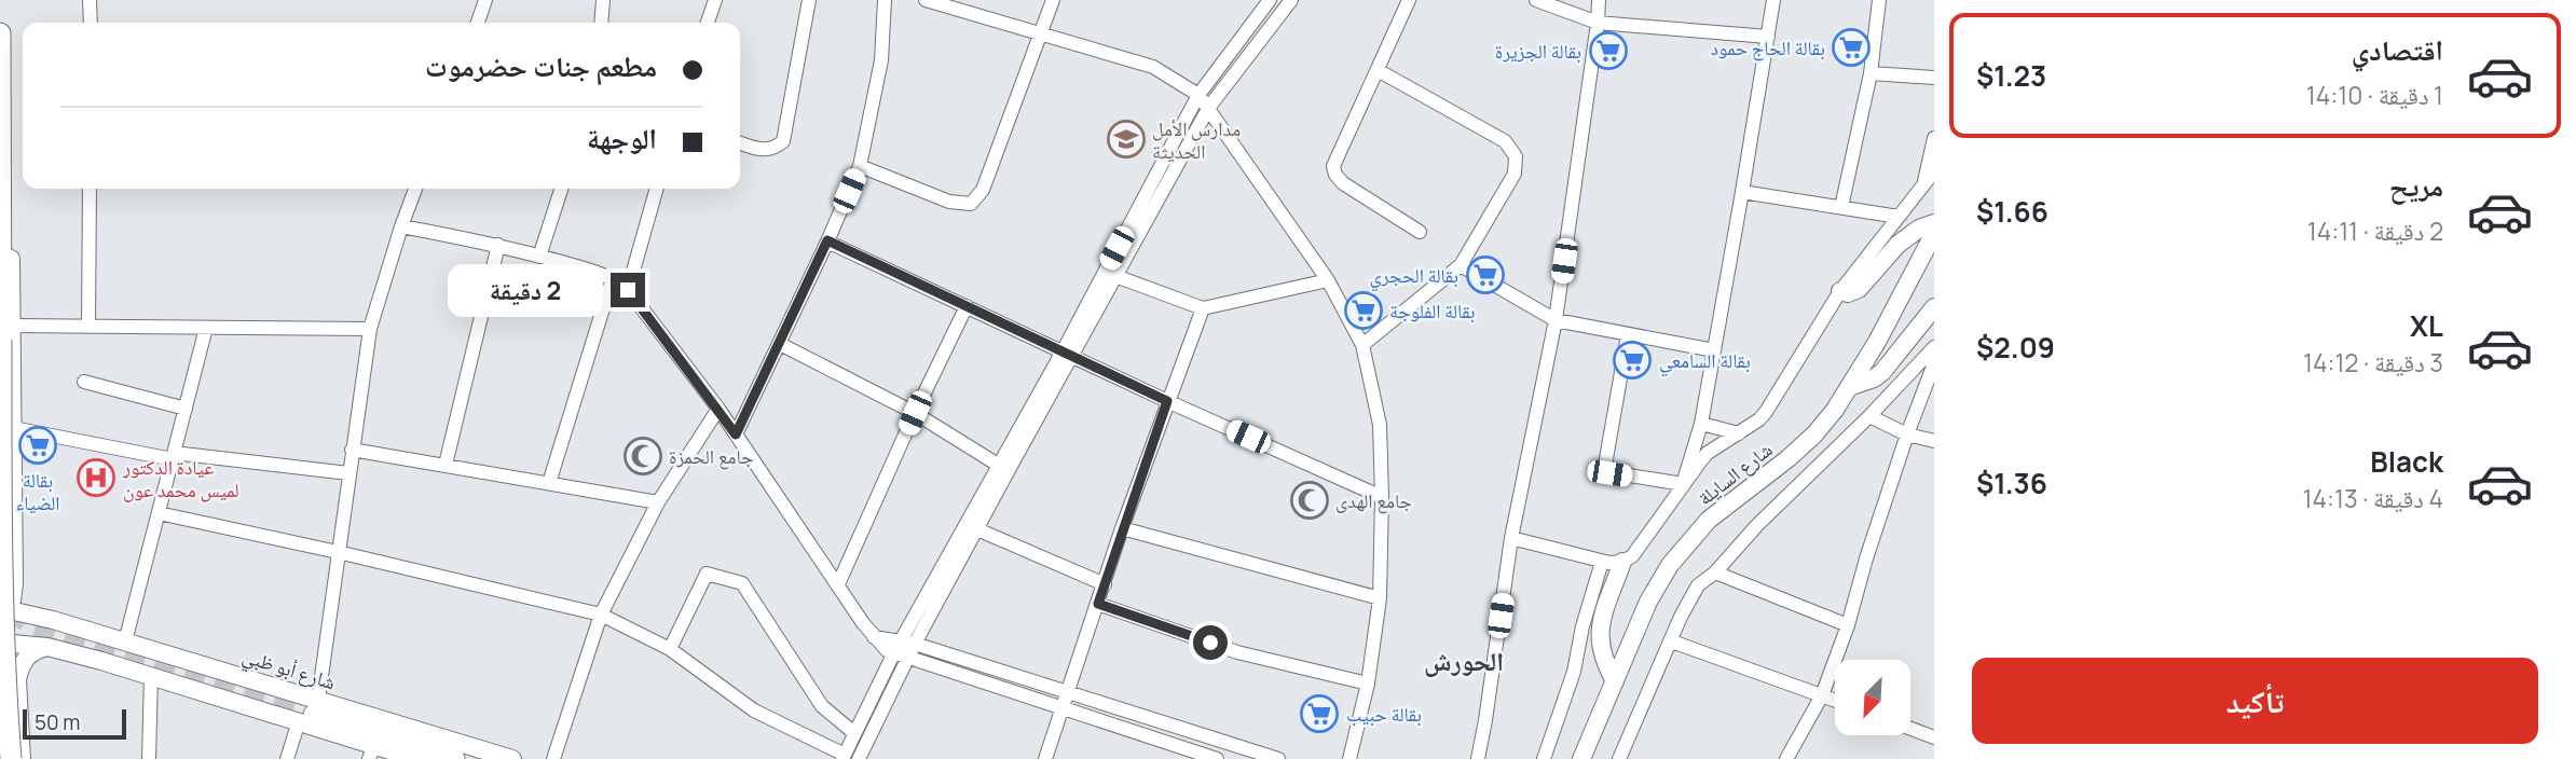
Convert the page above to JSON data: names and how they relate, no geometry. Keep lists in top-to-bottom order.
{
  "streets": {
    "main road": ["شارع السايلة", "شارع أبو ظبي"]
  },
  "districts": ["الحورش"],
  "places": {
    "supermarket": [
      "بقالة الحاج حمود",
      "بقالة الجزيرة",
      "بقالة الحجري",
      "بقالة الفلوجة",
      "بقالة السامعي",
      "بقالة الضياء",
      "بقالة حبيب"
    ],
    "school or university": ["مدارس الأمل الحديثة"],
    "mosque": ["جامع الحمزة", "جامع الهدى"],
    "hospital": ["عيادة الدكتور لميس محمد عون"]
  },
  "scale_bar": "50 m",
  "north": "bottom left",
  "page": {
    "list": [
      {
        "name": "اقتصادي",
        "note": "1 دقيقة · 14:10",
        "value": "$1.23"
      },
      {
        "name": "مريح",
        "note": "2 دقيقة · 14:11",
        "value": "$1.66"
      },
      {
        "name": "XL",
        "note": "3 دقيقة · 14:12",
        "value": "$2.09"
      },
      {
        "name": "Black",
        "note": "4 دقيقة · 14:13",
        "value": "$1.36"
      }
    ],
    "banner": ["مطعم جنات حضرموت", "الوجهة"],
    "bubble": "2 دقيقة",
    "buttons": "تأكيد",
    "scale": "50 m"
  }
}
